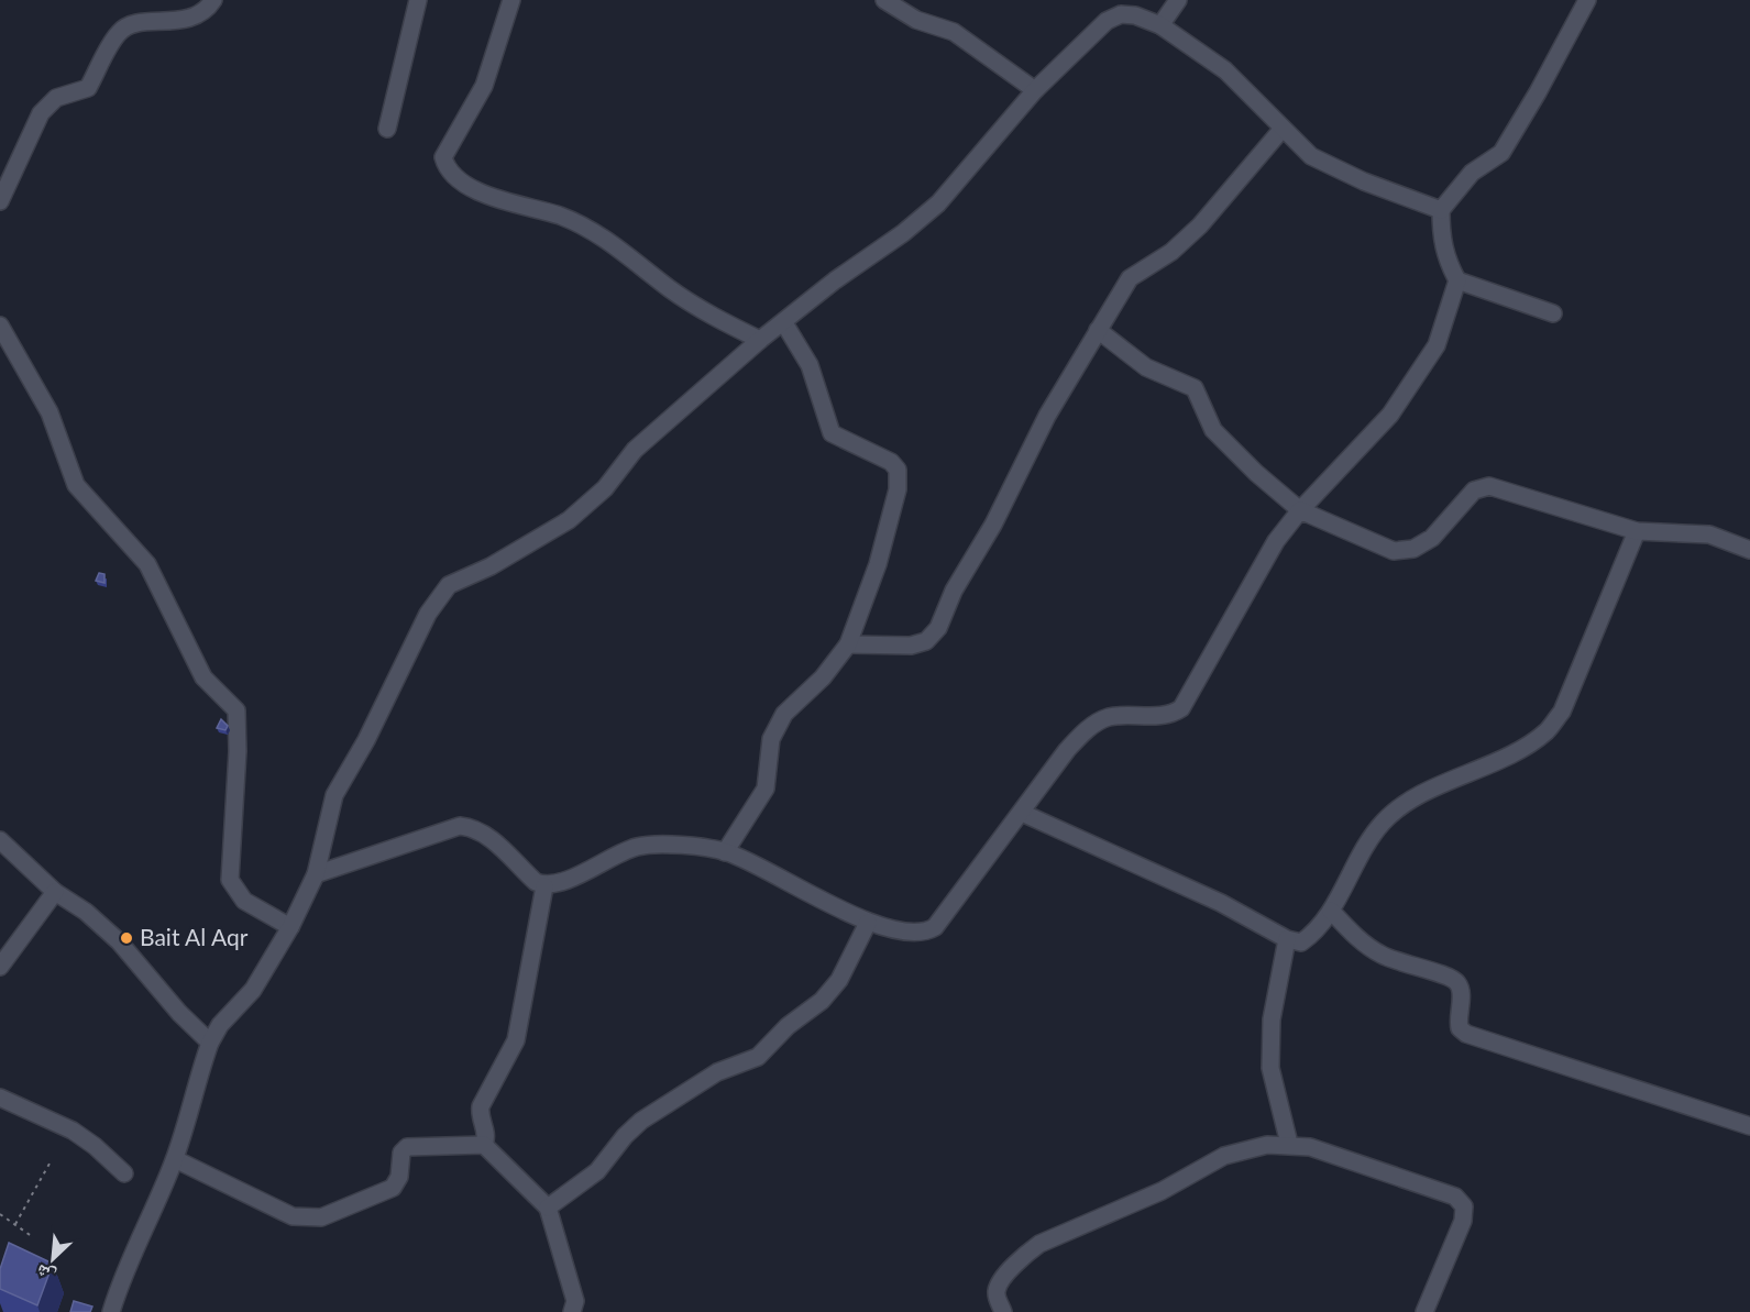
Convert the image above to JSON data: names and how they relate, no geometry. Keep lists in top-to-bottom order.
{
  "places": ["Bait Al Aqr"],
  "north": "bottom left"
}
